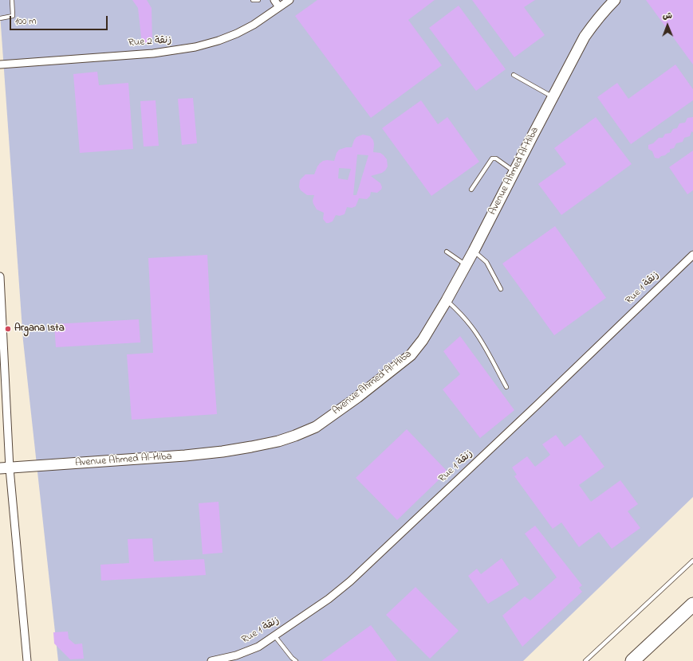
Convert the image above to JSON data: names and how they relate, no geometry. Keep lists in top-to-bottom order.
{
  "streets": {
    "street": ["Rue 2 زنقة", "Avenue Ahmed Al-Hiba", "Rue 1 زنقة"]
  },
  "places": ["Argana Ista"],
  "scale_bar": "100 m",
  "north": "top"
}
